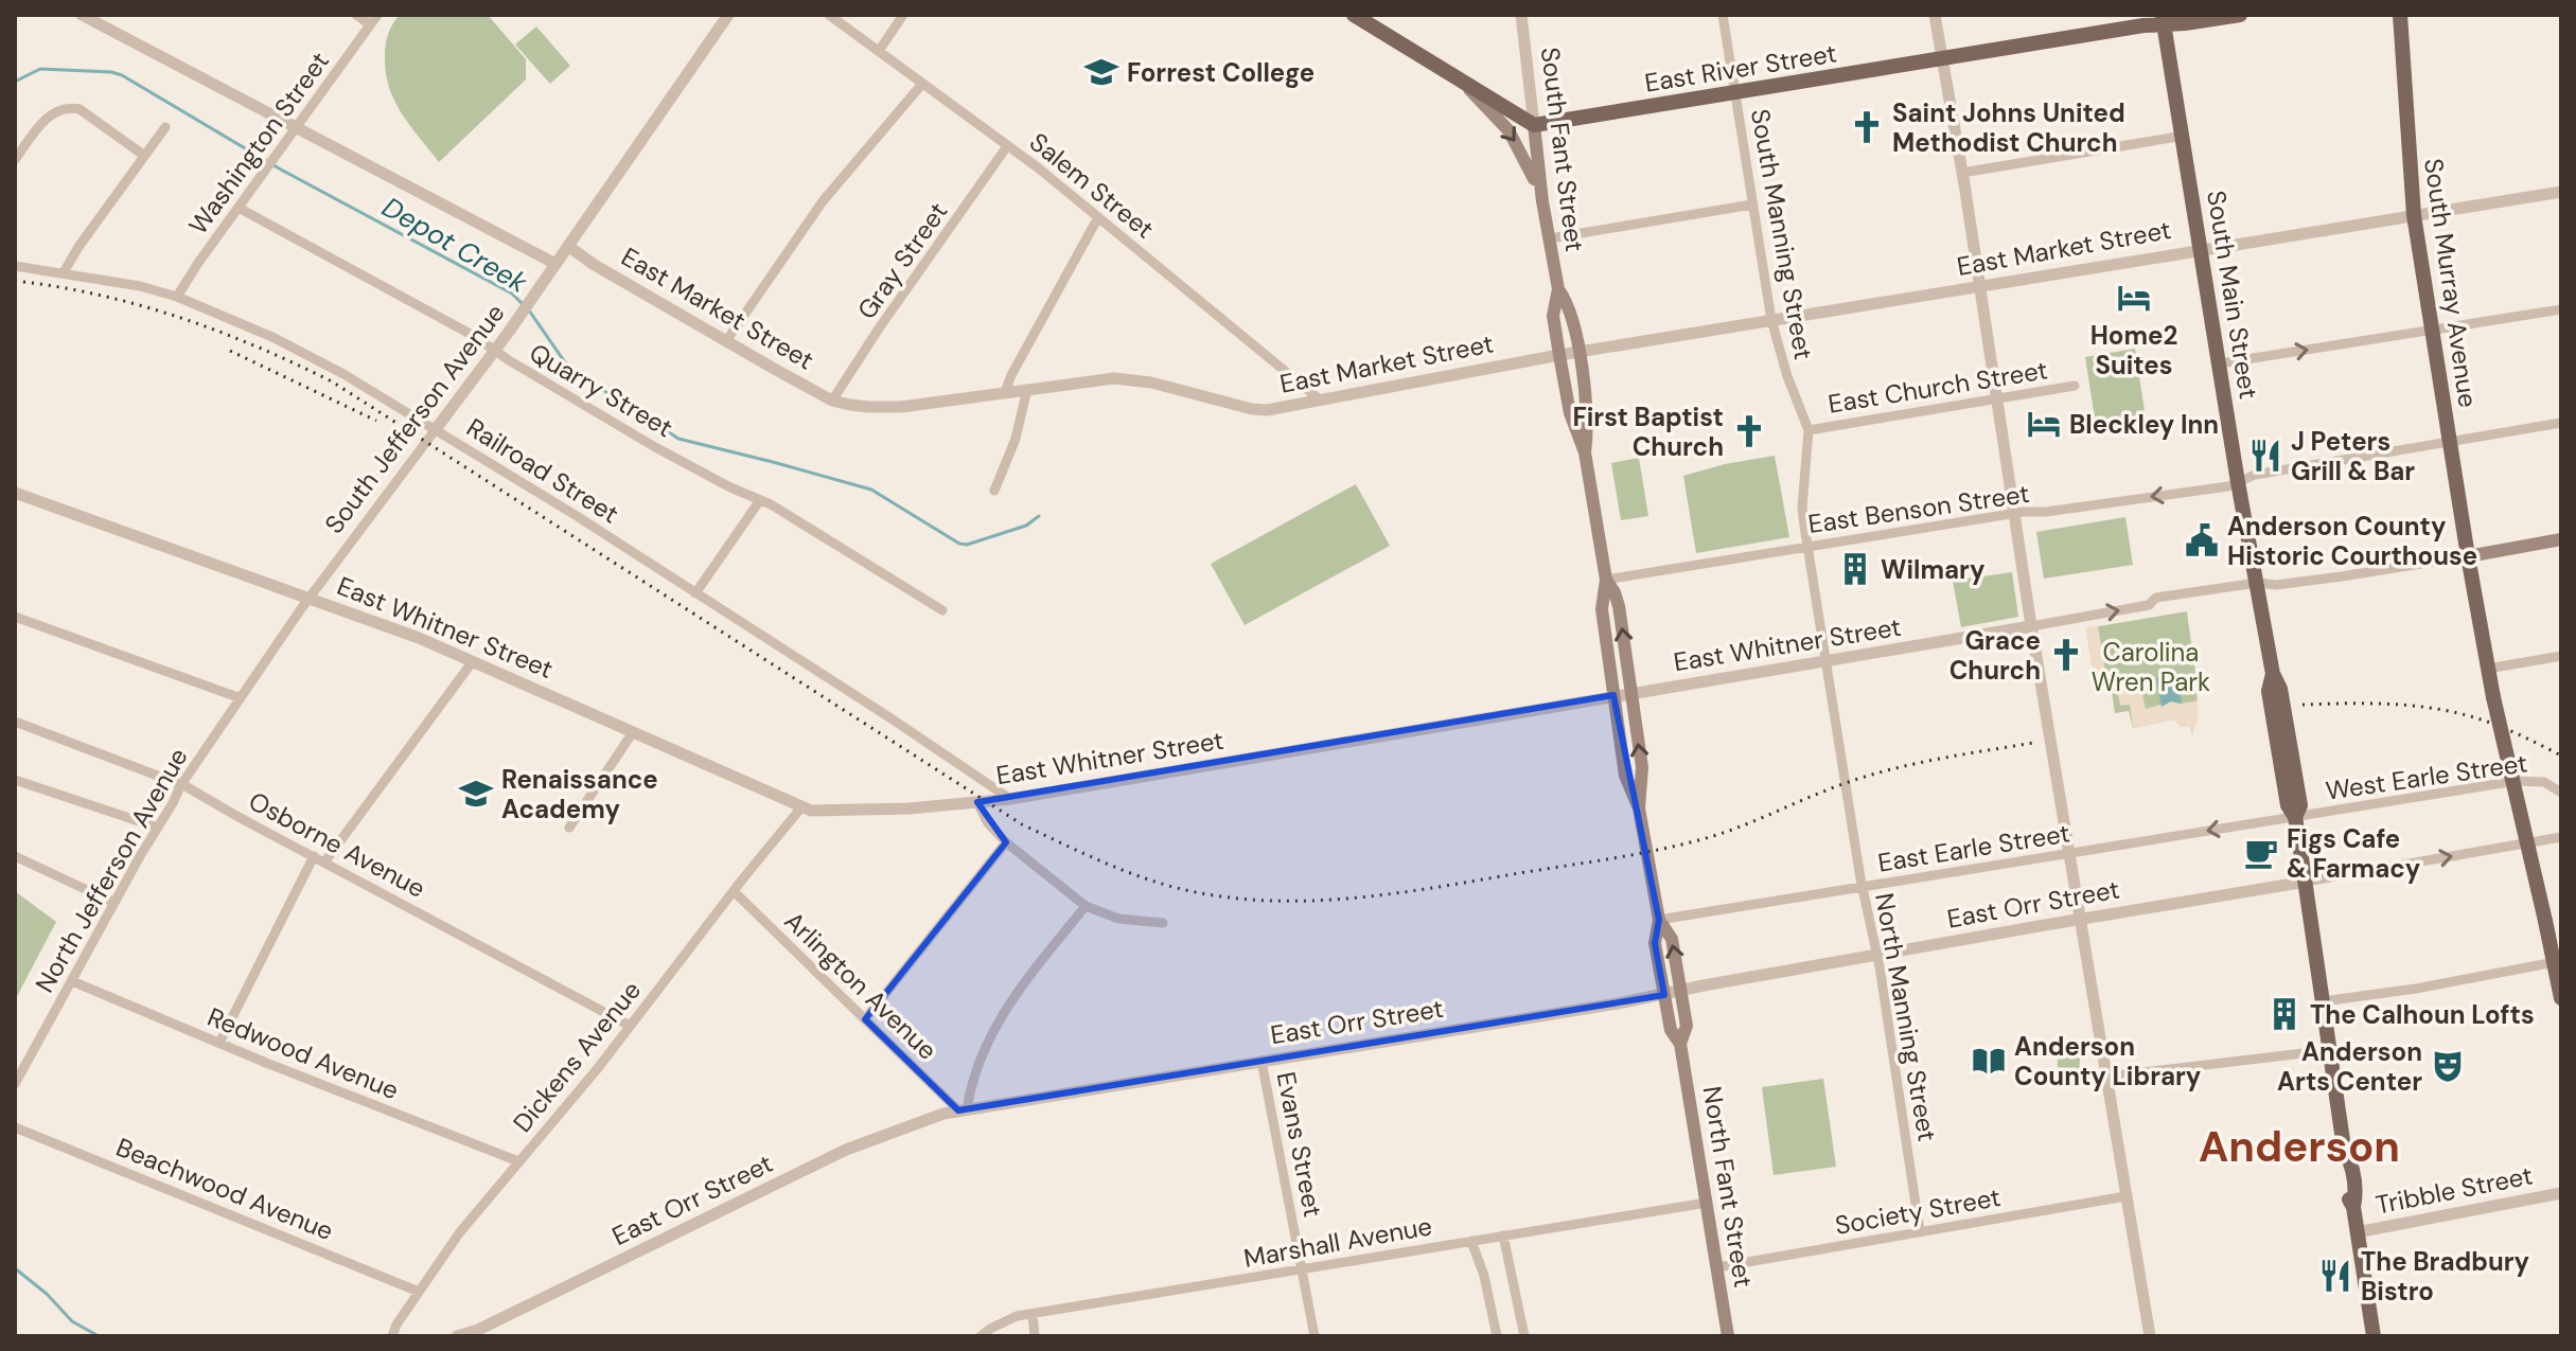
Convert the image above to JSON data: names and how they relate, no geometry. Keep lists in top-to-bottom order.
{
  "streets": {
    "main road": [
      "East River Street",
      "South Fant Street",
      "South Murray Avenue",
      "South Main Street",
      "North Fant Street"
    ],
    "street": [
      "Washington Street",
      "Salem Street",
      "South Manning Street",
      "East Market Street",
      "Gray Street",
      "East Church Street",
      "Quarry Street",
      "South Jefferson Avenue",
      "Railroad Street",
      "East Benson Street",
      "East Whitner Street",
      "West Earle Street",
      "Osborne Avenue",
      "East Earle Street",
      "North Jefferson Avenue",
      "East Orr Street",
      "Arlington Avenue",
      "North Manning Street",
      "Redwood Avenue",
      "Dickens Avenue",
      "Evans Street",
      "Beachwood Avenue",
      "Tribble Street",
      "Society Street",
      "Marshall Avenue"
    ]
  },
  "crossings": [
    ["East River Street", "South Fant Street"],
    ["East River Street", "South Manning Street"],
    ["East River Street", "South Main Street"],
    ["Washington Street", "Quarry Street"],
    ["Washington Street", "Railroad Street"],
    ["South Fant Street", "East Market Street"],
    ["South Fant Street", "East Benson Street"],
    ["South Fant Street", "East Whitner Street"],
    ["South Fant Street", "North Fant Street"],
    ["Salem Street", "East Market Street"],
    ["Salem Street", "Gray Street"],
    ["South Manning Street", "East Market Street"],
    ["South Manning Street", "East Church Street"],
    ["South Manning Street", "East Benson Street"],
    ["South Manning Street", "East Whitner Street"],
    ["South Manning Street", "North Manning Street"],
    ["East Market Street", "Gray Street"],
    ["East Market Street", "South Murray Avenue"],
    ["East Market Street", "South Main Street"],
    ["East Market Street", "South Jefferson Avenue"],
    ["South Murray Avenue", "East Benson Street"],
    ["South Murray Avenue", "East Whitner Street"],
    ["South Main Street", "East Benson Street"],
    ["South Main Street", "East Whitner Street"],
    ["South Main Street", "West Earle Street"],
    ["South Main Street", "East Earle Street"],
    ["South Main Street", "East Orr Street"],
    ["South Main Street", "Tribble Street"],
    ["Quarry Street", "South Jefferson Avenue"],
    ["South Jefferson Avenue", "Railroad Street"],
    ["South Jefferson Avenue", "East Whitner Street"],
    ["South Jefferson Avenue", "North Jefferson Avenue"],
    ["Railroad Street", "East Whitner Street"],
    ["East Whitner Street", "North Jefferson Avenue"],
    ["East Whitner Street", "North Manning Street"],
    ["East Whitner Street", "Dickens Avenue"],
    ["East Whitner Street", "North Fant Street"],
    ["West Earle Street", "East Earle Street"],
    ["Osborne Avenue", "North Jefferson Avenue"],
    ["Osborne Avenue", "Dickens Avenue"],
    ["East Earle Street", "North Manning Street"],
    ["East Earle Street", "North Fant Street"],
    ["North Jefferson Avenue", "Redwood Avenue"],
    ["East Orr Street", "Arlington Avenue"],
    ["East Orr Street", "North Manning Street"],
    ["East Orr Street", "Evans Street"],
    ["East Orr Street", "North Fant Street"],
    ["Arlington Avenue", "Dickens Avenue"],
    ["North Manning Street", "Society Street"],
    ["Redwood Avenue", "Dickens Avenue"],
    ["Dickens Avenue", "Beachwood Avenue"],
    ["Evans Street", "Marshall Avenue"],
    ["North Fant Street", "Society Street"],
    ["North Fant Street", "Marshall Avenue"]
  ],
  "one_way": ["East Earle Street"],
  "districts": ["Anderson"],
  "water": ["Depot Creek"],
  "parks": ["Carolina Wren Park"],
  "places": {
    "school or university": ["Forrest College", "Renaissance Academy"],
    "church": ["Saint Johns United Methodist Church", "First Baptist Church", "Grace Church"],
    "hotel": ["Home2 Suites", "Bleckley Inn"],
    "restaurant": ["J Peters Grill & Bar", "The Bradbury Bistro"],
    "public building": ["Anderson County Historic Courthouse"],
    "building": ["Wilmary", "The Calhoun Lofts"],
    "cafe": ["Figs Cafe & Farmacy"],
    "library": ["Anderson County Library"],
    "theatre": ["Anderson Arts Center"]
  }
}
